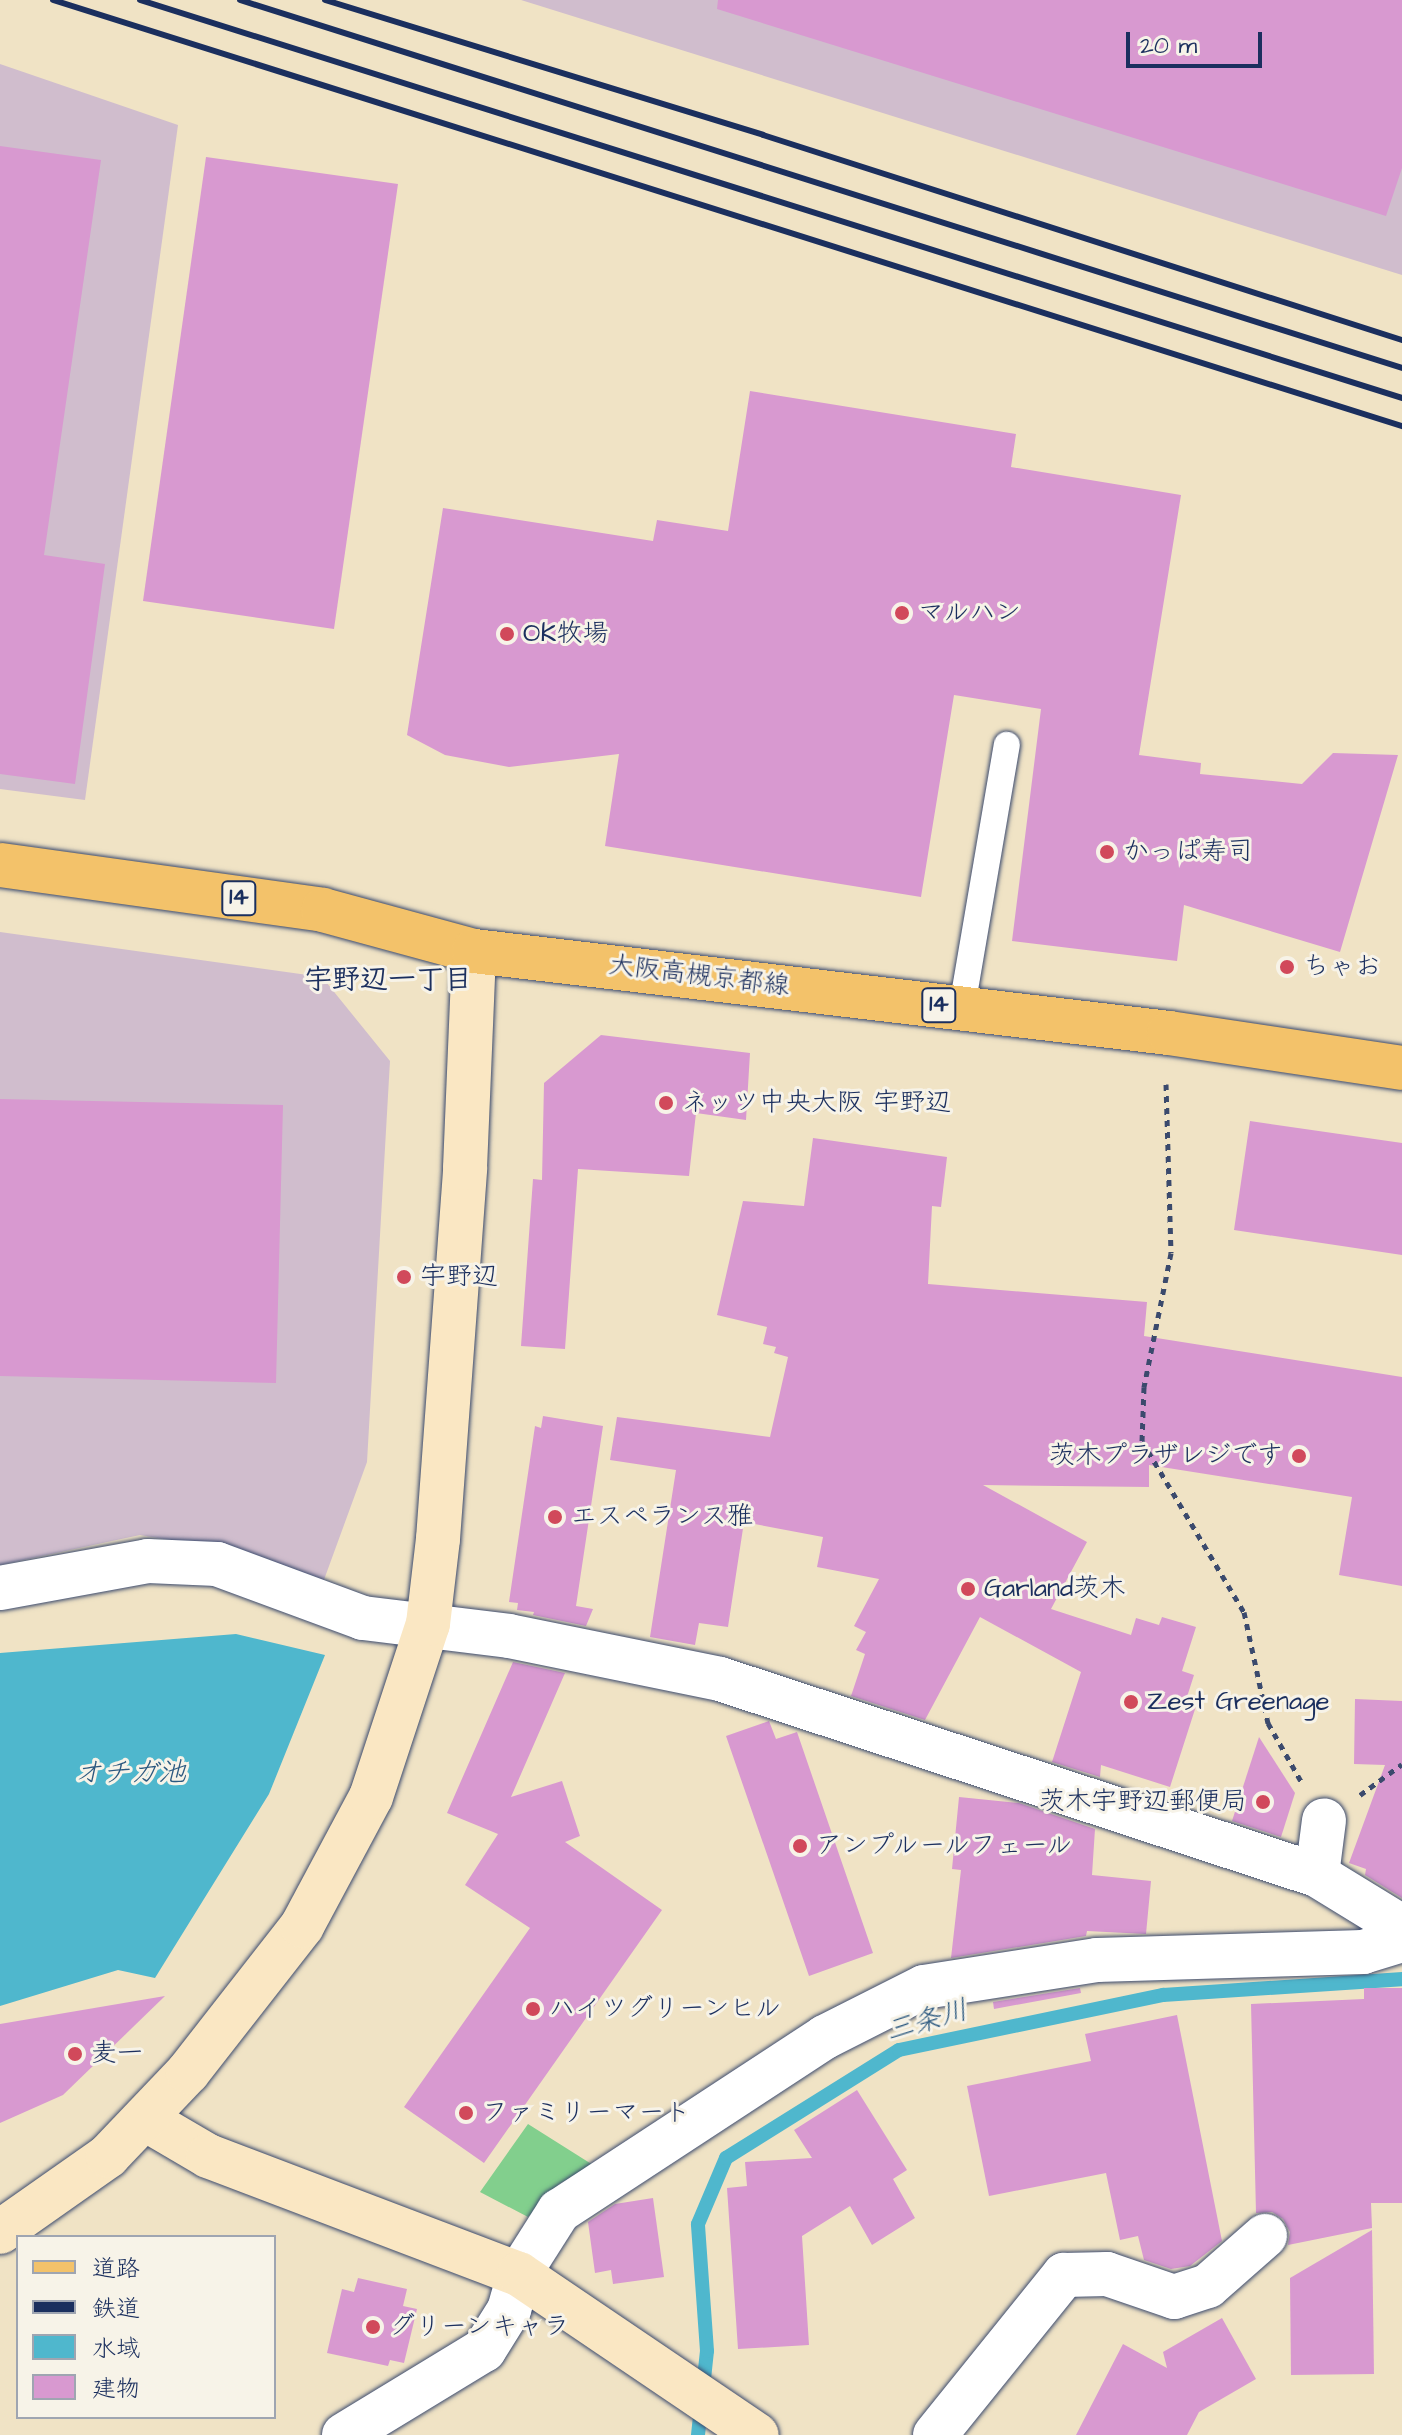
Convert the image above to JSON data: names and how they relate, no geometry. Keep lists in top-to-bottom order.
{
  "streets": {
    "main road": ["14", "大阪高槻京都線"]
  },
  "districts": ["宇野辺一丁目"],
  "water": ["オチガ池", "三条川"],
  "places": [
    "マルハン",
    "OK牧場",
    "かっぱ寿司",
    "ちゃお",
    "ネッツ中央大阪 宇野辺",
    "宇野辺",
    "茨木プラザレジです",
    "エスペランス雅",
    "Garland茨木",
    "Zest Greenage",
    "茨木宇野辺郵便局",
    "アンプルールフェール",
    "ハイツグリーンヒル",
    "麦一",
    "ファミリーマート",
    "グリーンキャラ"
  ],
  "legend": [
    "道路",
    "鉄道",
    "水域",
    "建物"
  ],
  "scale_bar": "20 m"
}
